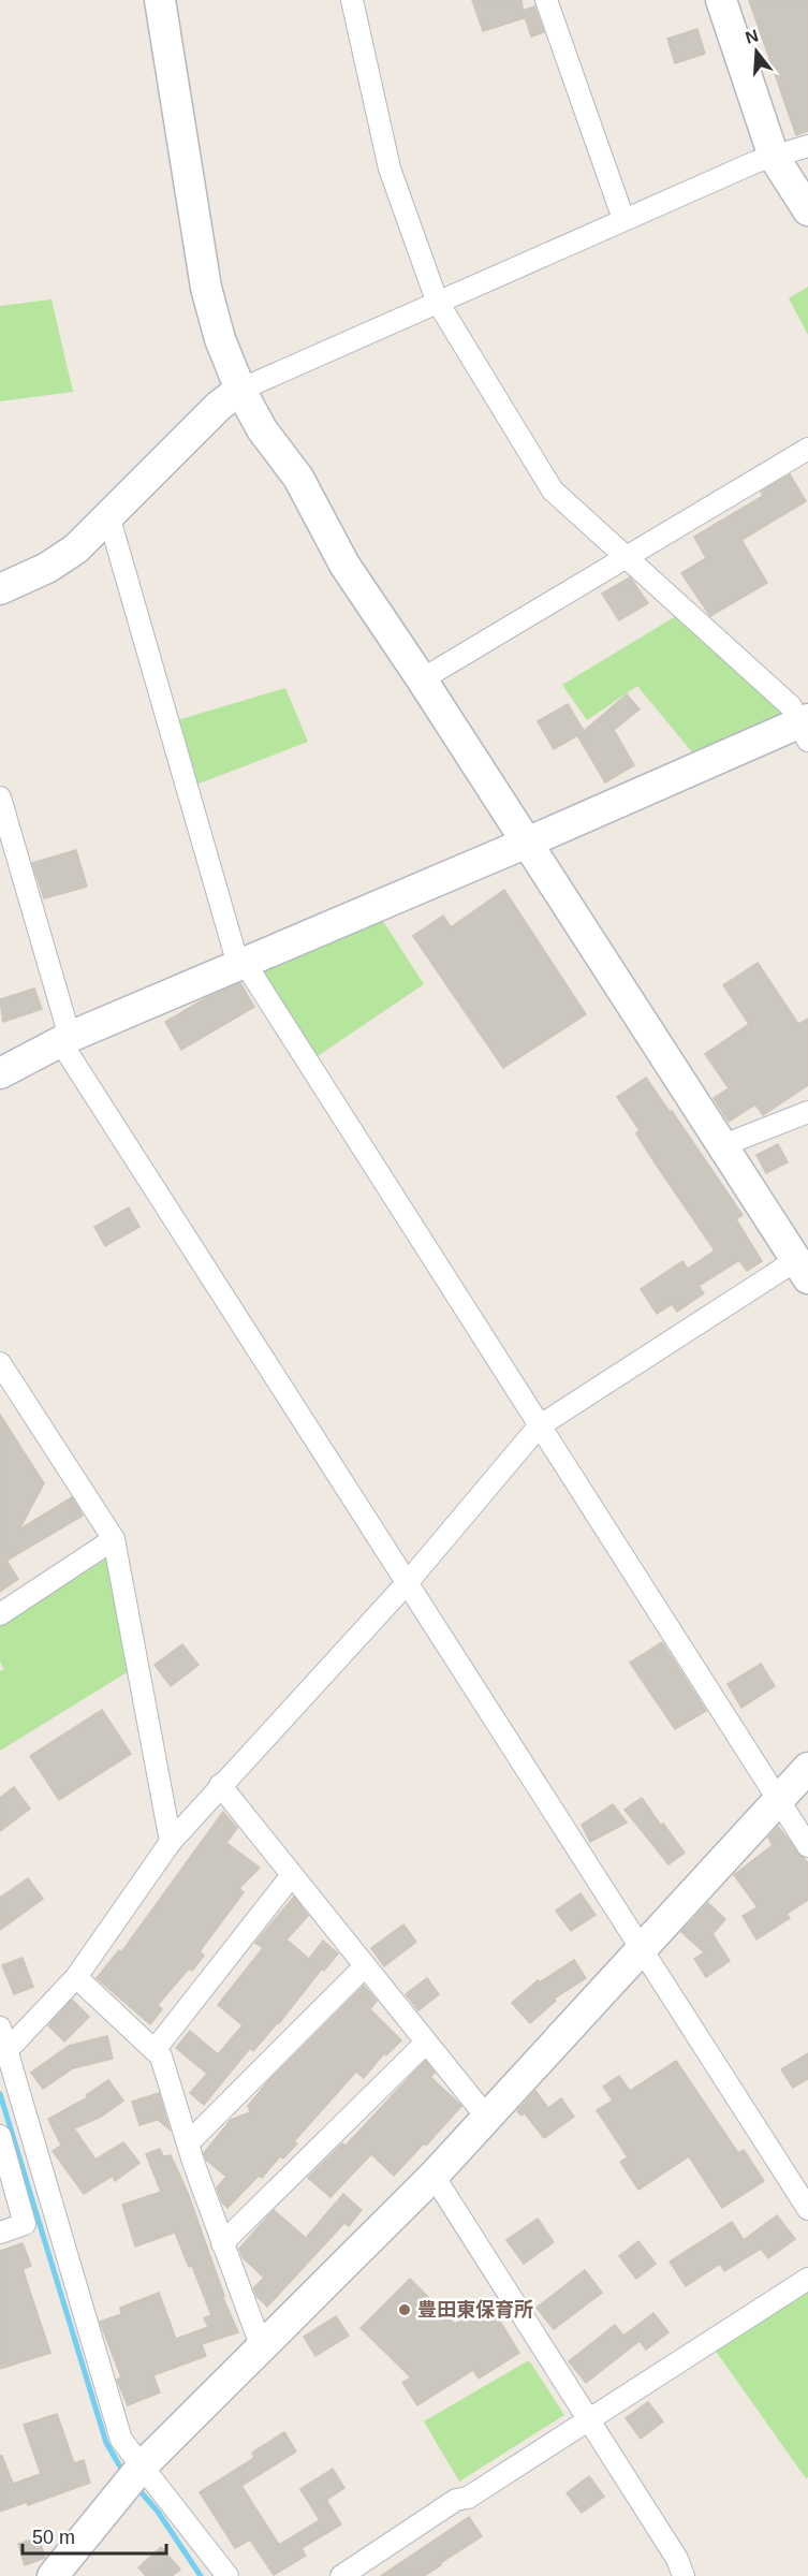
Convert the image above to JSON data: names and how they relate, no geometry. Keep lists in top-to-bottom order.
{
  "places": ["豊田東保育所"],
  "scale_bar": "50 m",
  "north": "top"
}
